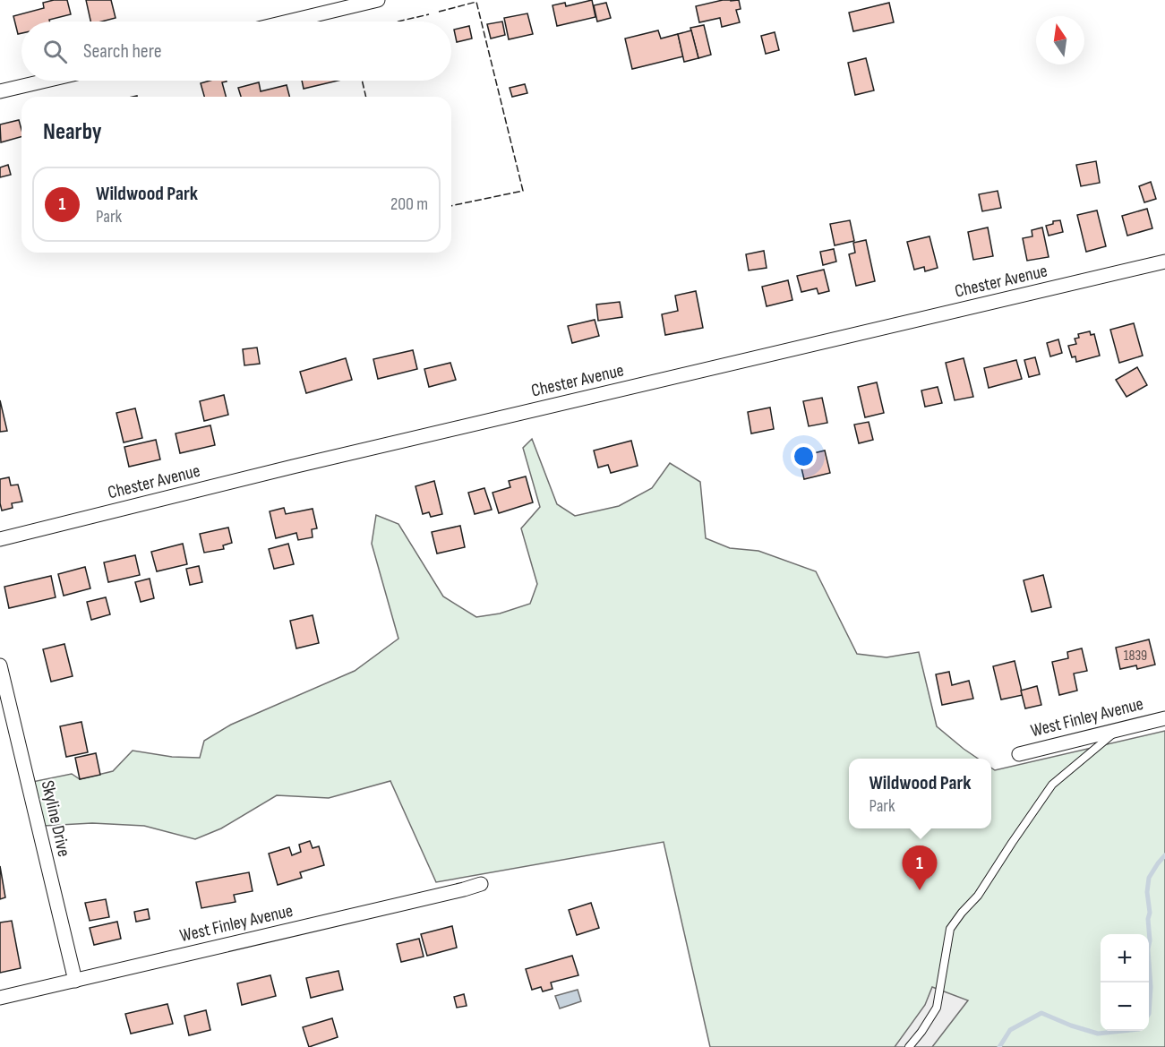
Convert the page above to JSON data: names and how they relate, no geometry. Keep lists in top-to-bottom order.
{
  "streets": {
    "street": ["Chester Avenue", "West Finley Avenue", "Skyline Drive"]
  },
  "crossings": [
    ["West Finley Avenue", "Skyline Drive"]
  ],
  "house_numbers": ["1839"],
  "north": "top",
  "page": {
    "search": "Search here",
    "heading": "Nearby",
    "list": [
      {
        "mark": "1",
        "name": "Wildwood Park",
        "note": "Park",
        "value": "200 m"
      }
    ],
    "popup": ["Wildwood Park", "Park"],
    "pins": "1",
    "map_buttons": ["+", "−"]
  }
}
